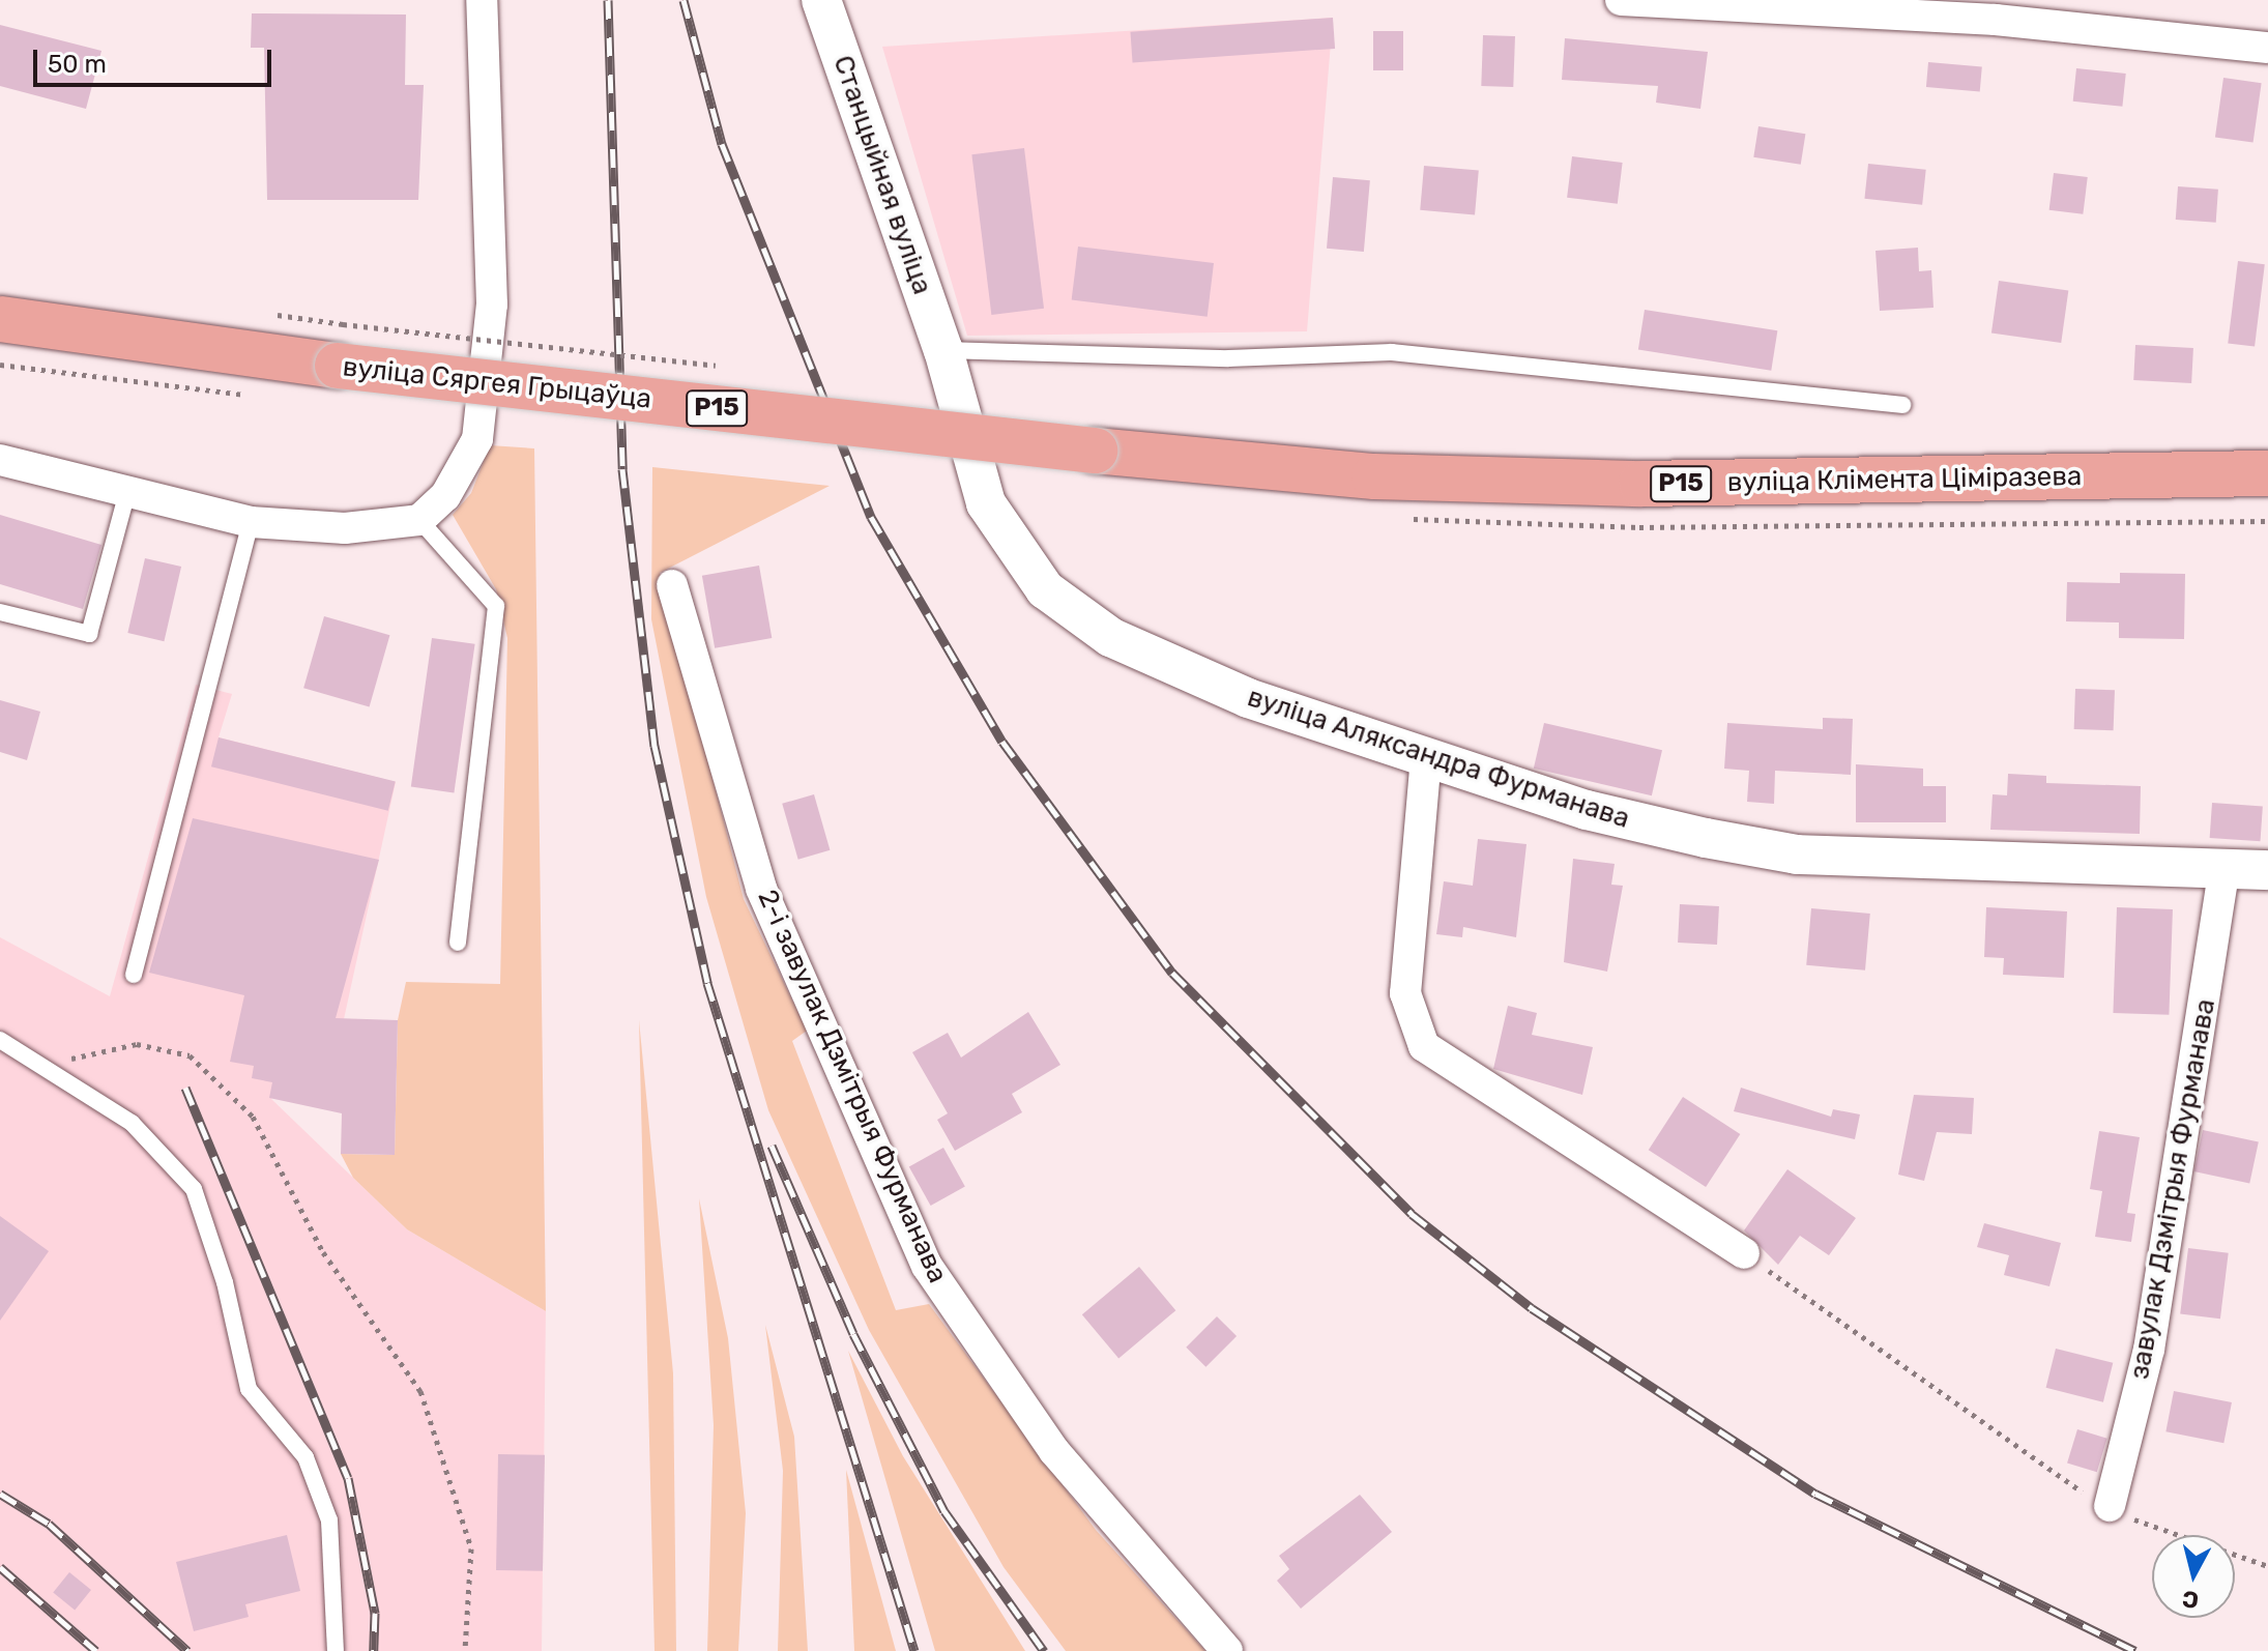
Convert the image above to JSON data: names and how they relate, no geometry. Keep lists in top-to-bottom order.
{
  "streets": {
    "main road": ["вуліца Сяргея Грыцаўца", "Р15", "вуліца Клімента Ціміразева"],
    "street": [
      "Станцыйная вуліца",
      "вуліца Аляксандра Фурманава",
      "2-і завулак Дзмітрыя Фурманава",
      "завулак Дзмітрыя Фурманава"
    ]
  },
  "crossings": [
    ["Станцыйная вуліца", "вуліца Аляксандра Фурманава"],
    ["вуліца Сяргея Грыцаўца", "вуліца Клімента Ціміразева"],
    ["вуліца Аляксандра Фурманава", "завулак Дзмітрыя Фурманава"]
  ],
  "scale_bar": "50 m",
  "north": "bottom"
}
